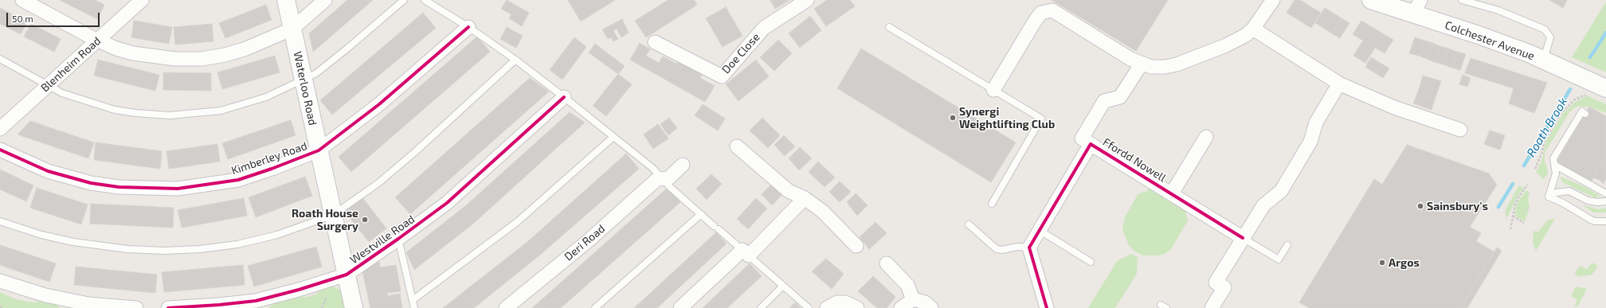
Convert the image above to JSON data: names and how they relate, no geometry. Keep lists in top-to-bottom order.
{
  "streets": {
    "street": [
      "Colchester Avenue",
      "Doe Close",
      "Blenheim Road",
      "Waterloo Road",
      "Kimberley Road",
      "Ffordd Nowell",
      "Westville Road",
      "Deri Road"
    ]
  },
  "crossings": [
    ["Waterloo Road", "Kimberley Road"],
    ["Waterloo Road", "Westville Road"]
  ],
  "water": ["Roath Brook"],
  "places": [
    "Synergi Weightlifting Club",
    "Sainsbury's",
    "Roath House Surgery",
    "Argos"
  ],
  "scale_bar": "50 m"
}
